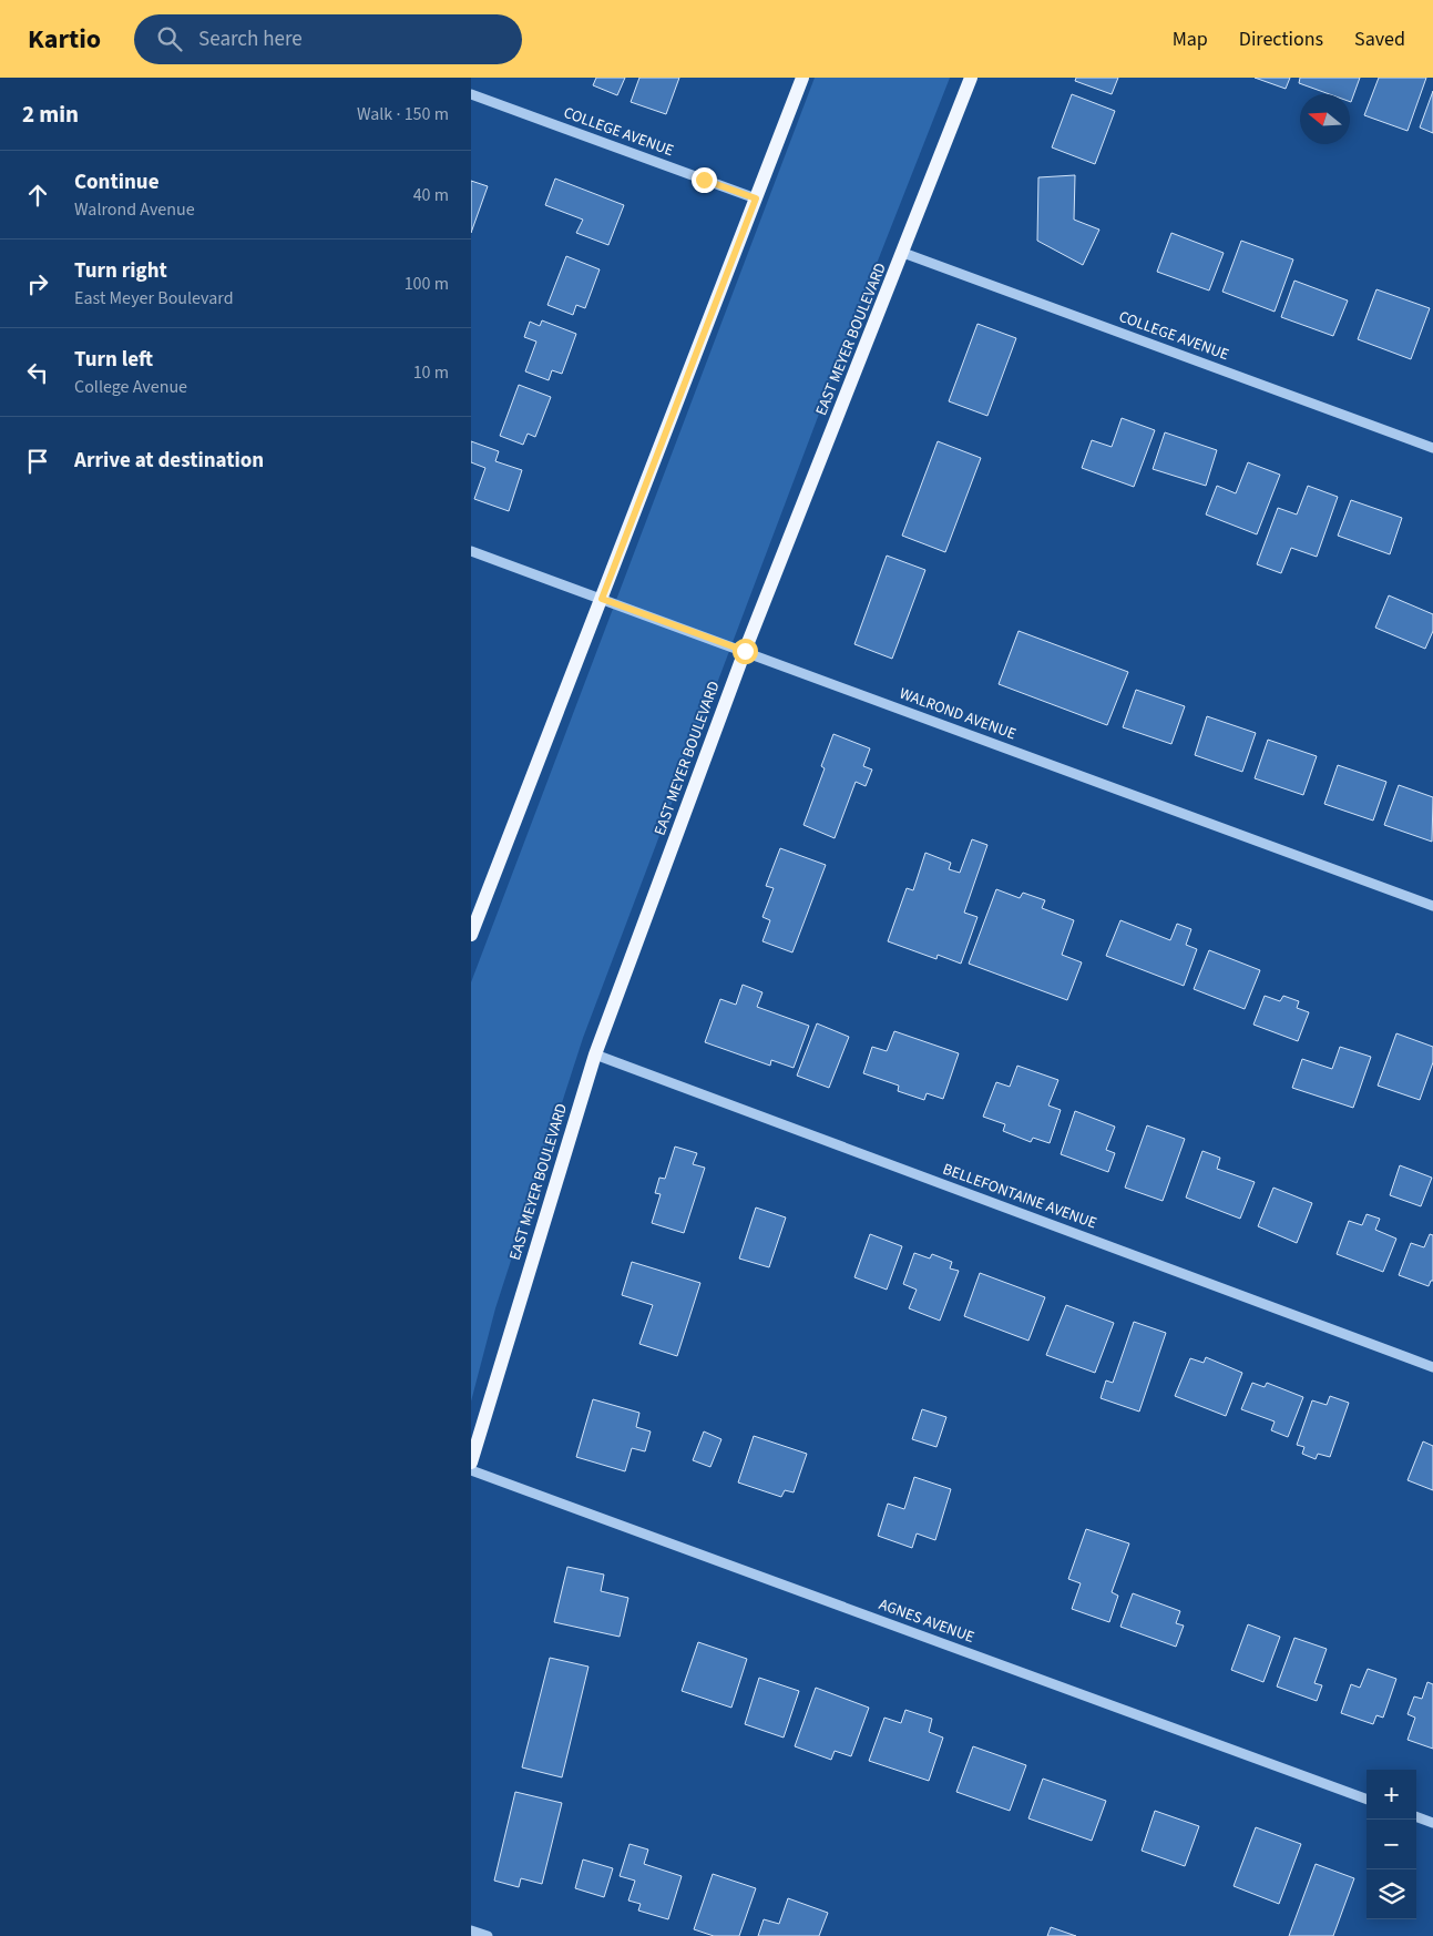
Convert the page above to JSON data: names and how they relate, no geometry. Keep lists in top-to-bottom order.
{
  "streets": {
    "main road": ["EAST MEYER BOULEVARD"],
    "street": [
      "COLLEGE AVENUE",
      "WALROND AVENUE",
      "BELLEFONTAINE AVENUE",
      "AGNES AVENUE"
    ]
  },
  "crossings": [
    ["COLLEGE AVENUE", "EAST MEYER BOULEVARD"],
    ["EAST MEYER BOULEVARD", "WALROND AVENUE"],
    ["EAST MEYER BOULEVARD", "BELLEFONTAINE AVENUE"]
  ],
  "north": "left",
  "page": {
    "header": "Kartio",
    "search": "Search here",
    "nav": ["Map", "Directions", "Saved"],
    "heading": ["2 min", "Walk · 150 m"],
    "list": [
      ["Continue", "Walrond Avenue", "40 m"],
      ["Turn right", "East Meyer Boulevard", "100 m"],
      ["Turn left", "College Avenue", "10 m"],
      "Arrive at destination"
    ],
    "map_buttons": ["+", "−"]
  }
}
